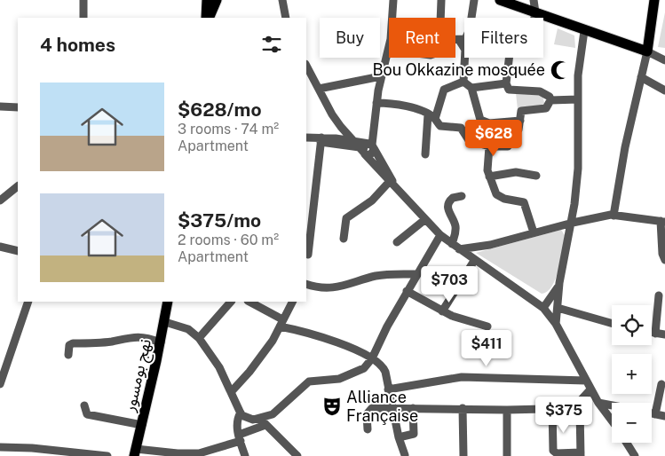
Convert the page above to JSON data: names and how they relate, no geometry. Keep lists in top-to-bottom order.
{
  "streets": {
    "main road": ["نهج بومسور"]
  },
  "places": {
    "mosque": ["Bou Okkazine mosquée"],
    "theatre": ["Alliance Française"]
  },
  "page": {
    "chip": ["Buy", "Rent", "Filters"],
    "heading": "4 homes",
    "list": [
      {
        "name": "$628/mo",
        "note": "3 rooms · 74 m² · Apartment"
      },
      {
        "name": "$375/mo",
        "note": "2 rooms · 60 m² · Apartment"
      }
    ],
    "price": [
      "$628",
      "$703",
      "$411",
      "$375"
    ],
    "map_buttons": ["+", "−"]
  }
}
